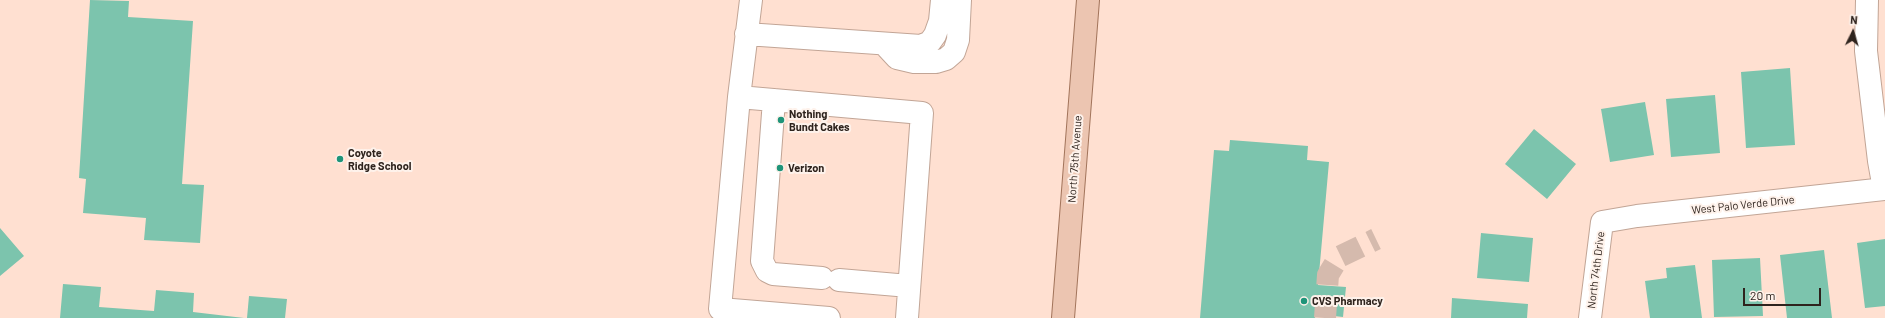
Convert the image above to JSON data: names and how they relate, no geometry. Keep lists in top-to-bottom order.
{
  "streets": {
    "main road": ["North 75th Avenue"],
    "street": ["West Palo Verde Drive", "North 74th Drive"]
  },
  "crossings": [
    ["West Palo Verde Drive", "North 74th Drive"]
  ],
  "places": [
    "Nothing Bundt Cakes",
    "Coyote Ridge School",
    "Verizon",
    "CVS Pharmacy"
  ],
  "scale_bar": "20 m",
  "north": "top"
}
